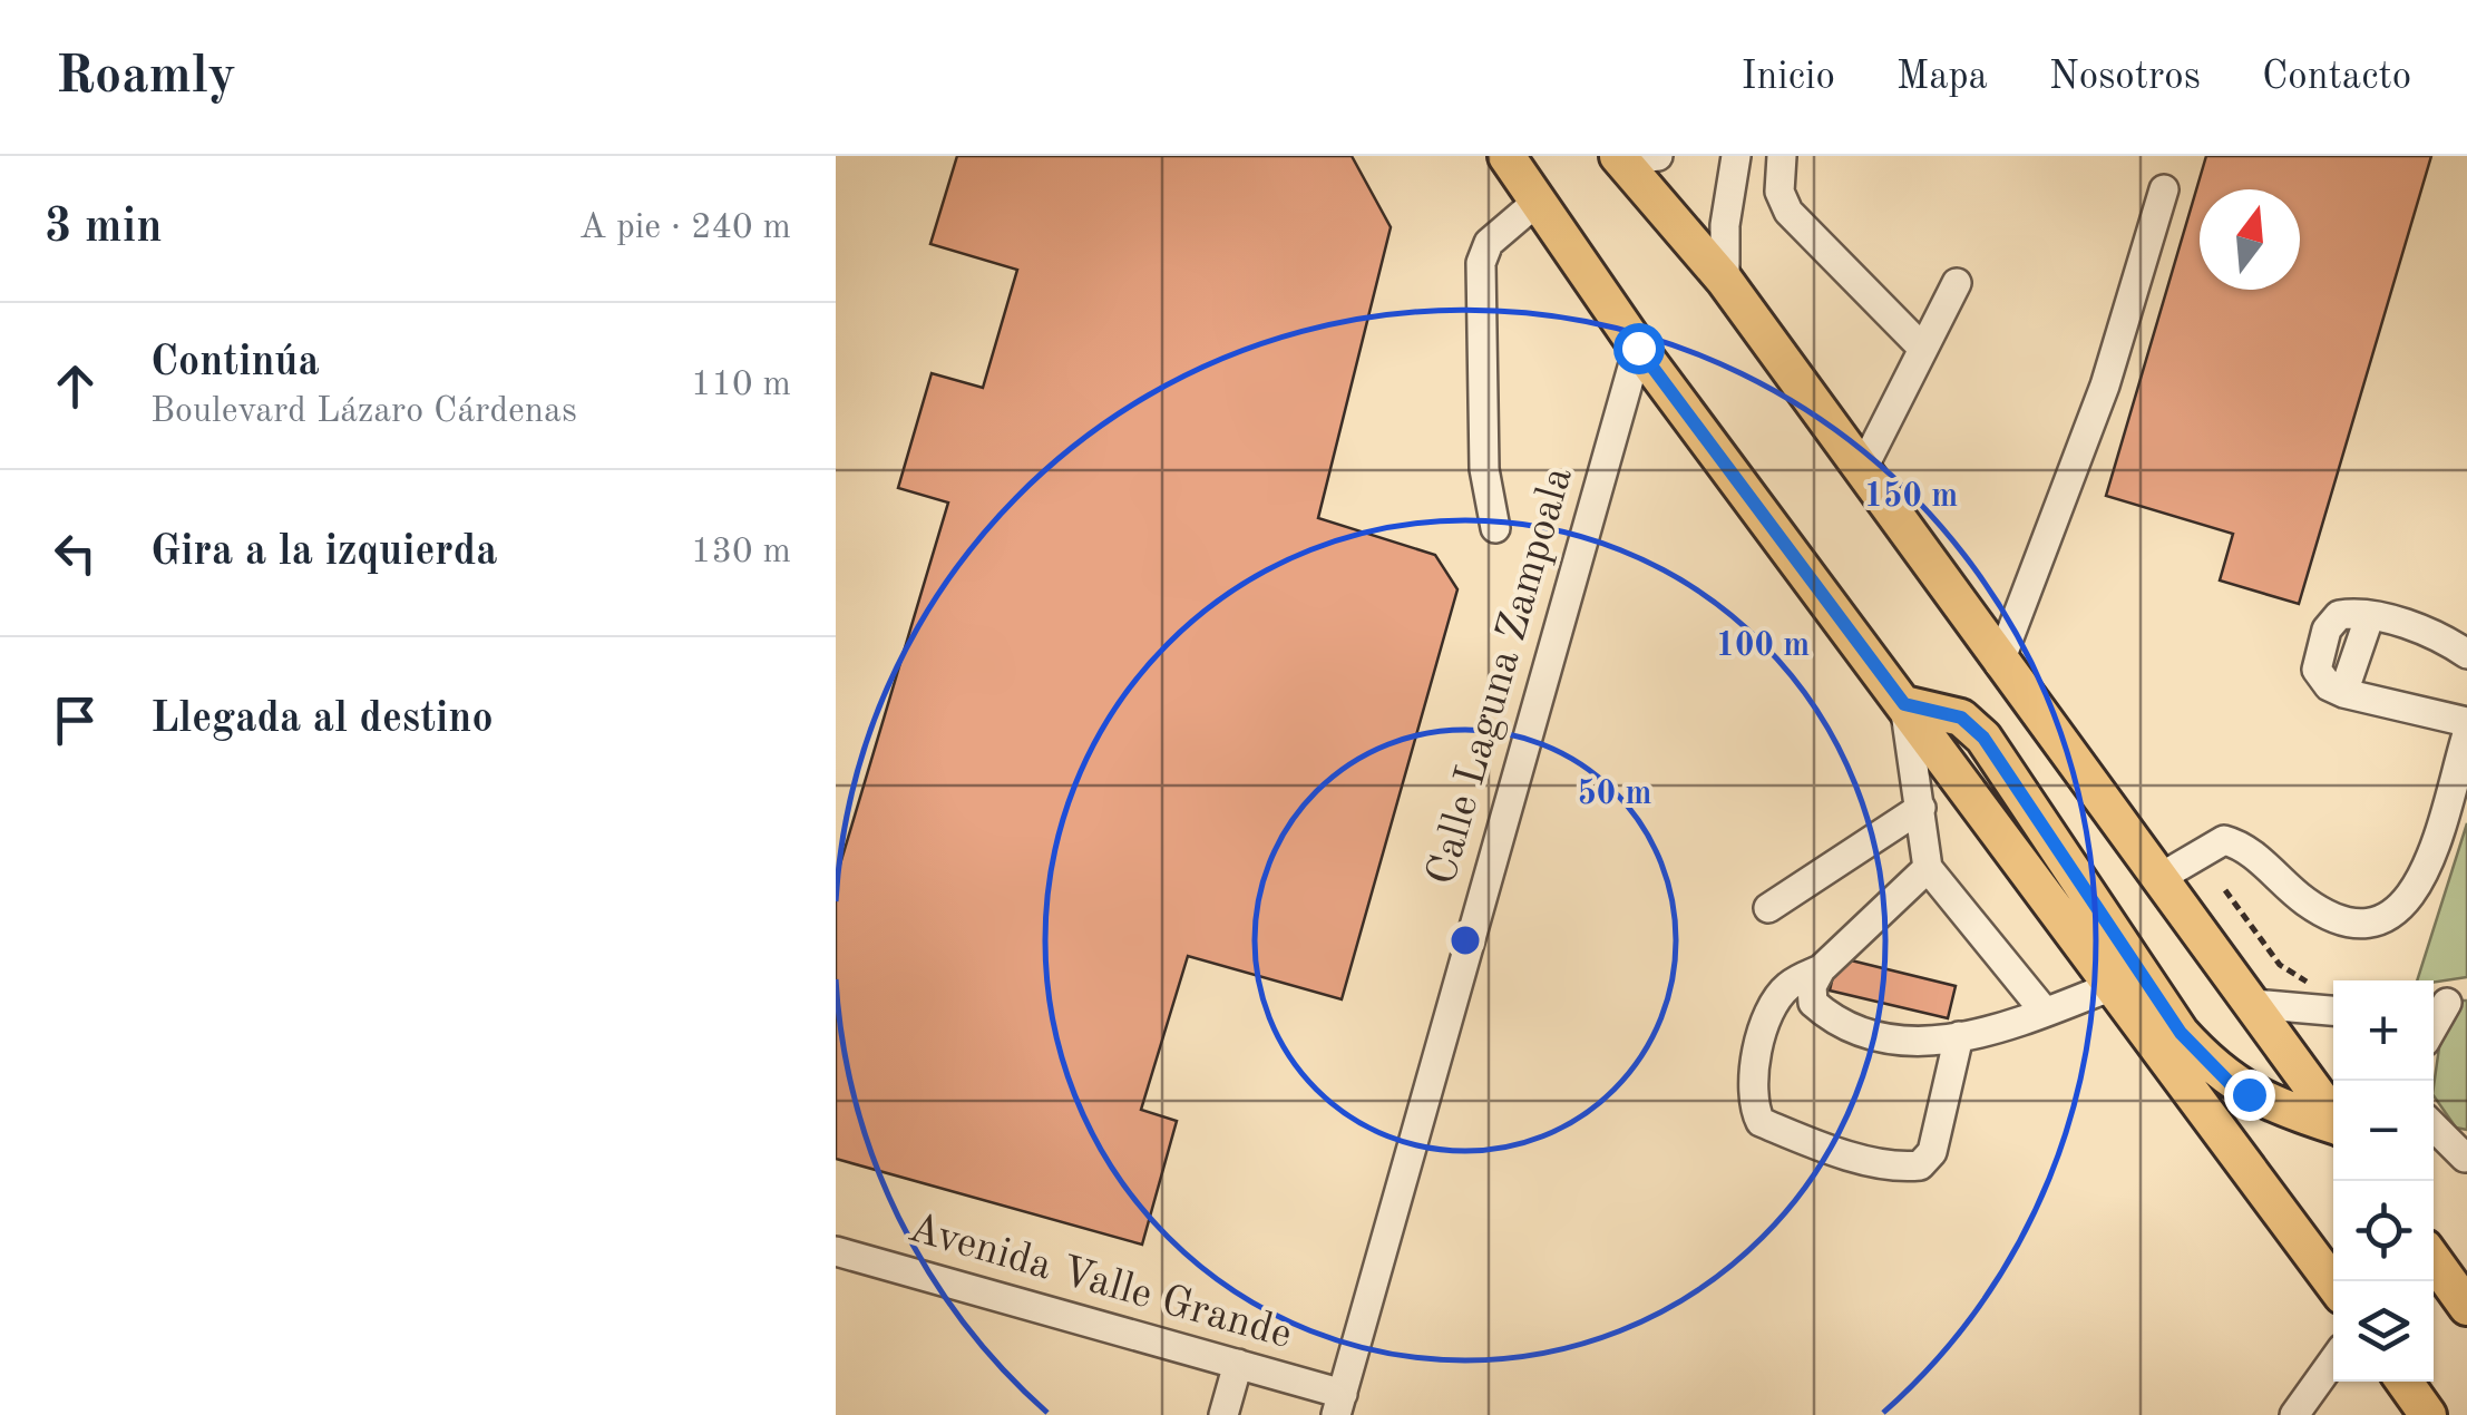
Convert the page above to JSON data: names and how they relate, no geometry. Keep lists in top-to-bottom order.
{
  "streets": {
    "street": ["Calle Laguna Zampoala", "Avenida Valle Grande"]
  },
  "crossings": [
    ["Calle Laguna Zampoala", "Avenida Valle Grande"]
  ],
  "north": "top",
  "page": {
    "header": "Roamly",
    "nav": [
      "Inicio",
      "Mapa",
      "Nosotros",
      "Contacto"
    ],
    "heading": ["3 min", "A pie · 240 m"],
    "list": [
      ["Continúa", "Boulevard Lázaro Cárdenas", "110 m"],
      ["Gira a la izquierda", "130 m"],
      "Llegada al destino"
    ],
    "map_buttons": ["+", "−"]
  },
  "rings": ["150 m", "100 m", "50 m"]
}
